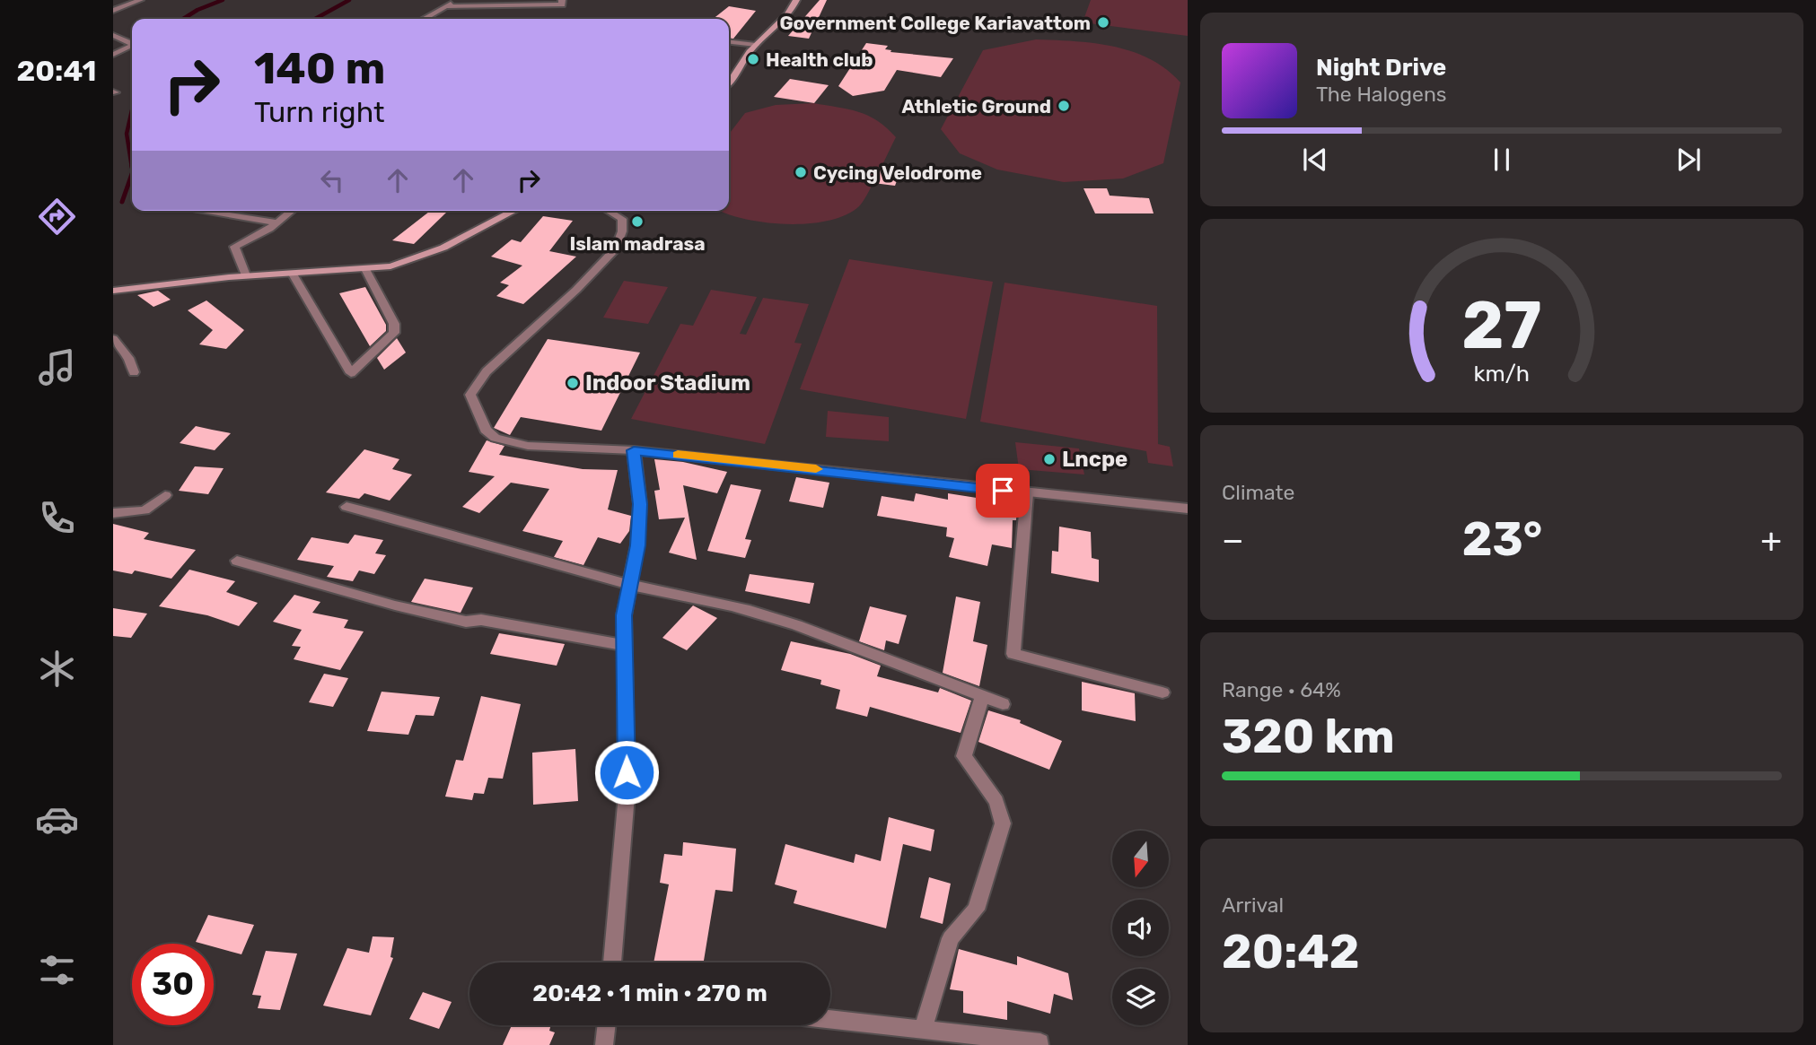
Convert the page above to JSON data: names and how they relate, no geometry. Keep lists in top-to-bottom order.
{
  "places": [
    "Government College Kariavattom",
    "Health club",
    "Athletic Ground",
    "Cycing Velodrome",
    "Islam madrasa",
    "Indoor Stadium",
    "Lncpe"
  ],
  "north": "bottom",
  "page": {
    "tabs": "20:41",
    "turn": ["140 m", "Turn right"],
    "song": ["Night Drive", "The Halogens"],
    "tile": [
      "Climate",
      ["Range · 64%", "320 km"],
      ["Arrival", "20:42"]
    ],
    "heat": ["−", "23°", "+"],
    "limit": "30",
    "trip": "20:42 · 1 min · 270 m",
    "gauge": ["27", "km/h"]
  }
}
